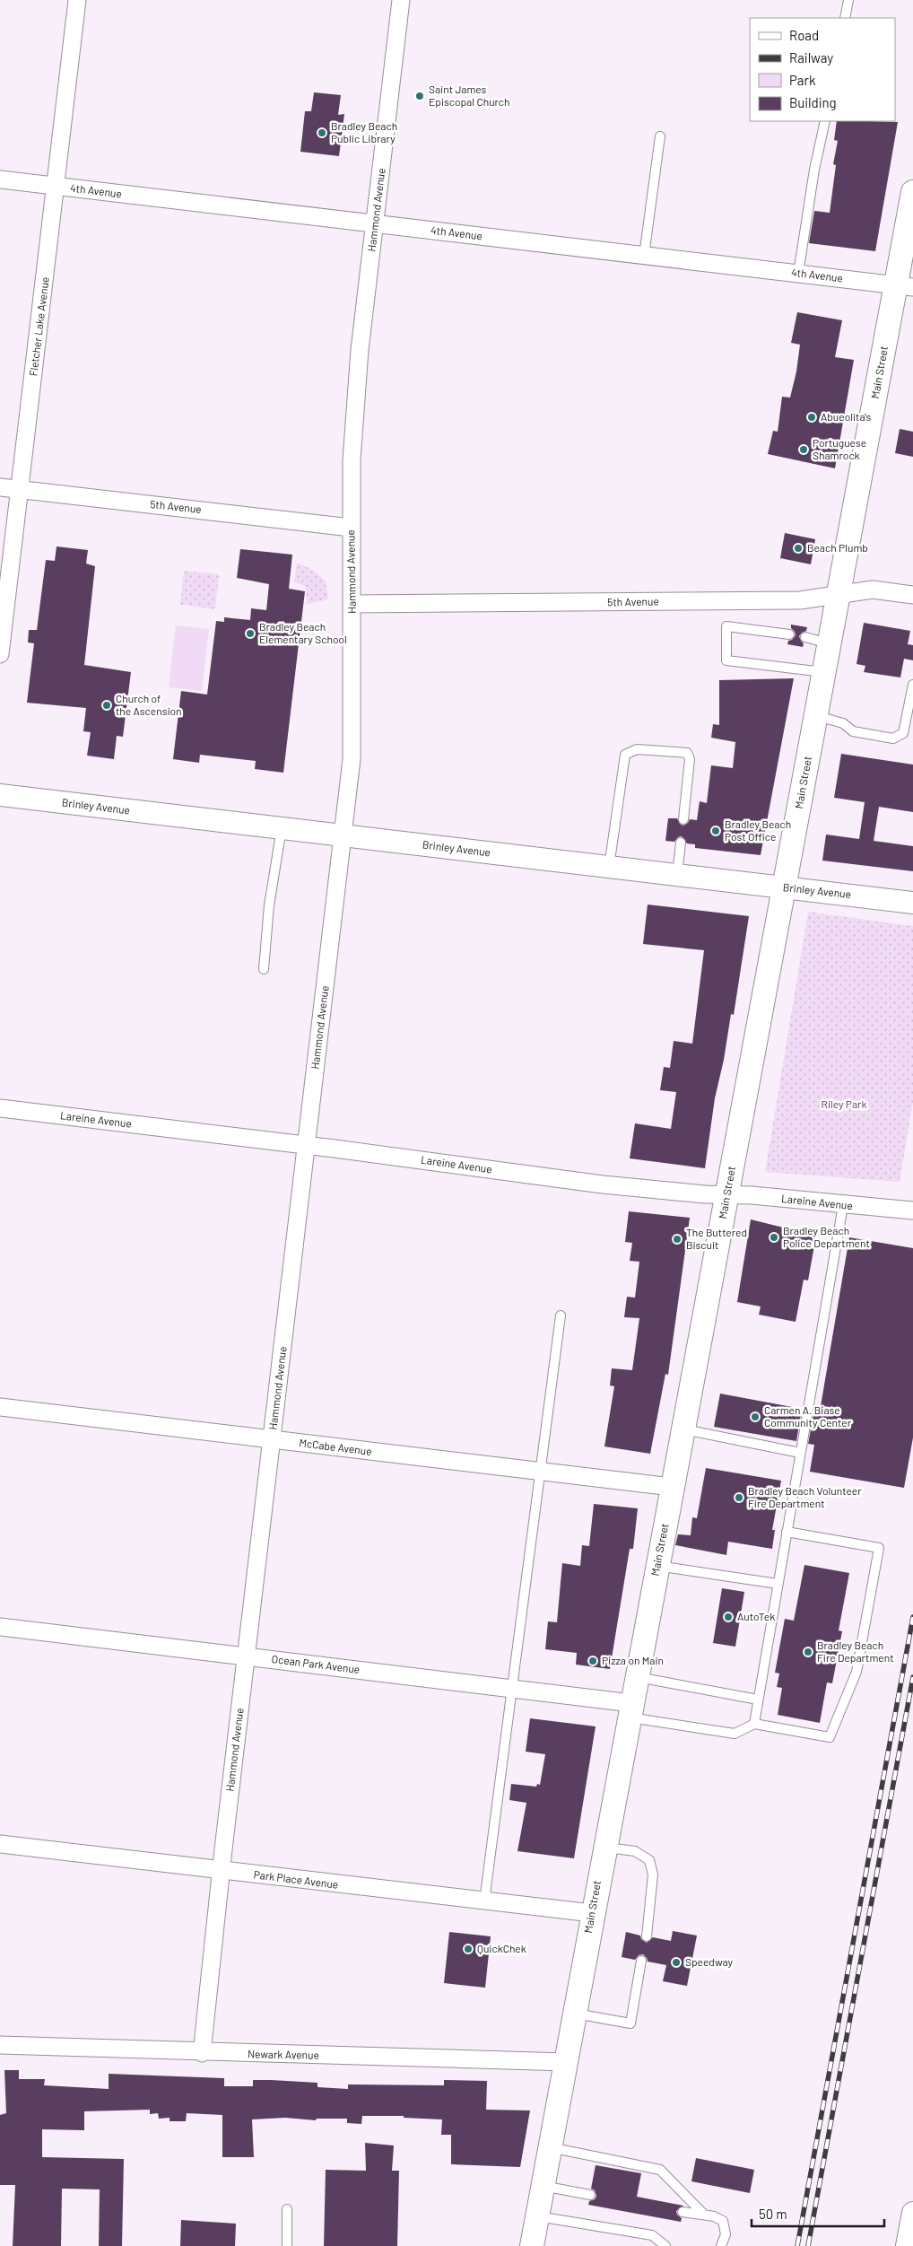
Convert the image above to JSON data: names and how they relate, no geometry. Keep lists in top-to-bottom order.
{
  "streets": {
    "main road": ["Main Street"],
    "street": [
      "4th Avenue",
      "Hammond Avenue",
      "Fletcher Lake Avenue",
      "5th Avenue",
      "Brinley Avenue",
      "Lareine Avenue",
      "McCabe Avenue",
      "Ocean Park Avenue",
      "Park Place Avenue",
      "Newark Avenue"
    ]
  },
  "crossings": [
    ["4th Avenue", "Hammond Avenue"],
    ["4th Avenue", "Fletcher Lake Avenue"],
    ["4th Avenue", "Main Street"],
    ["Hammond Avenue", "5th Avenue"],
    ["Hammond Avenue", "Brinley Avenue"],
    ["Hammond Avenue", "Lareine Avenue"],
    ["Hammond Avenue", "McCabe Avenue"],
    ["Hammond Avenue", "Ocean Park Avenue"],
    ["Hammond Avenue", "Park Place Avenue"],
    ["Hammond Avenue", "Newark Avenue"],
    ["Fletcher Lake Avenue", "5th Avenue"],
    ["Main Street", "5th Avenue"],
    ["Main Street", "Brinley Avenue"],
    ["Main Street", "Lareine Avenue"],
    ["Main Street", "McCabe Avenue"],
    ["Main Street", "Ocean Park Avenue"],
    ["Main Street", "Park Place Avenue"],
    ["Main Street", "Newark Avenue"]
  ],
  "parks": ["Riley Park"],
  "places": [
    "Saint James Episcopal Church",
    "Bradley Beach Public Library",
    "Abueolita's",
    "Portuguese Shamrock",
    "Beach Plumb",
    "Bradley Beach Elementary School",
    "Church of the Ascension",
    "Bradley Beach Post Office",
    "Bradley Beach Police Department",
    "The Buttered Biscuit",
    "Carmen A. Biase Community Center",
    "Bradley Beach Volunteer Fire Department",
    "AutoTek",
    "Bradley Beach Fire Department",
    "Pizza on Main",
    "QuickChek",
    "Speedway"
  ],
  "legend": [
    "Road",
    "Railway",
    "Park",
    "Building"
  ],
  "scale_bar": "50 m"
}
